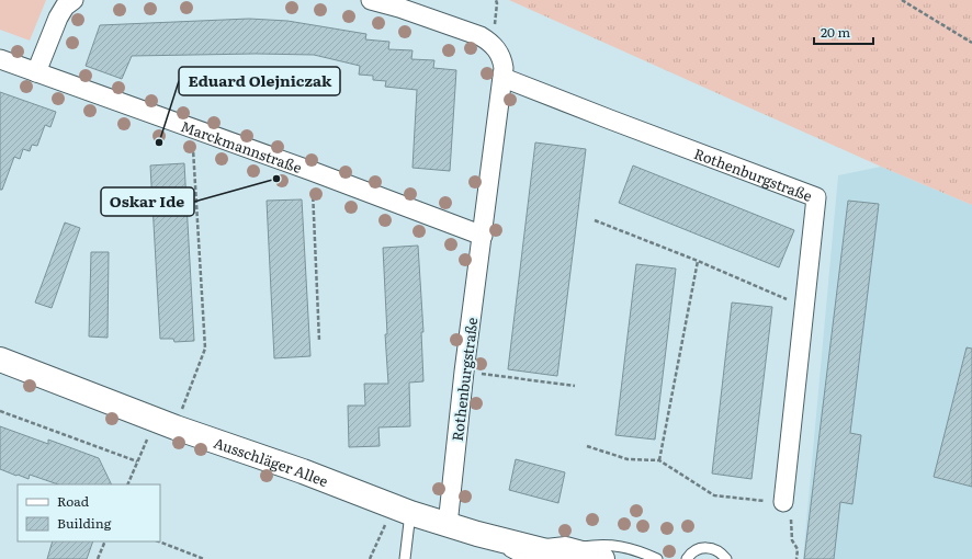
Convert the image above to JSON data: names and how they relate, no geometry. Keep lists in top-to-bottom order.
{
  "streets": {
    "street": ["Marckmannstraße", "Rothenburgstraße", "Ausschläger Allee"]
  },
  "crossings": [
    ["Marckmannstraße", "Rothenburgstraße"],
    ["Rothenburgstraße", "Ausschläger Allee"]
  ],
  "places": ["Eduard Olejniczak", "Oskar Ide"],
  "legend": ["Road", "Building"],
  "scale_bar": "20 m"
}
